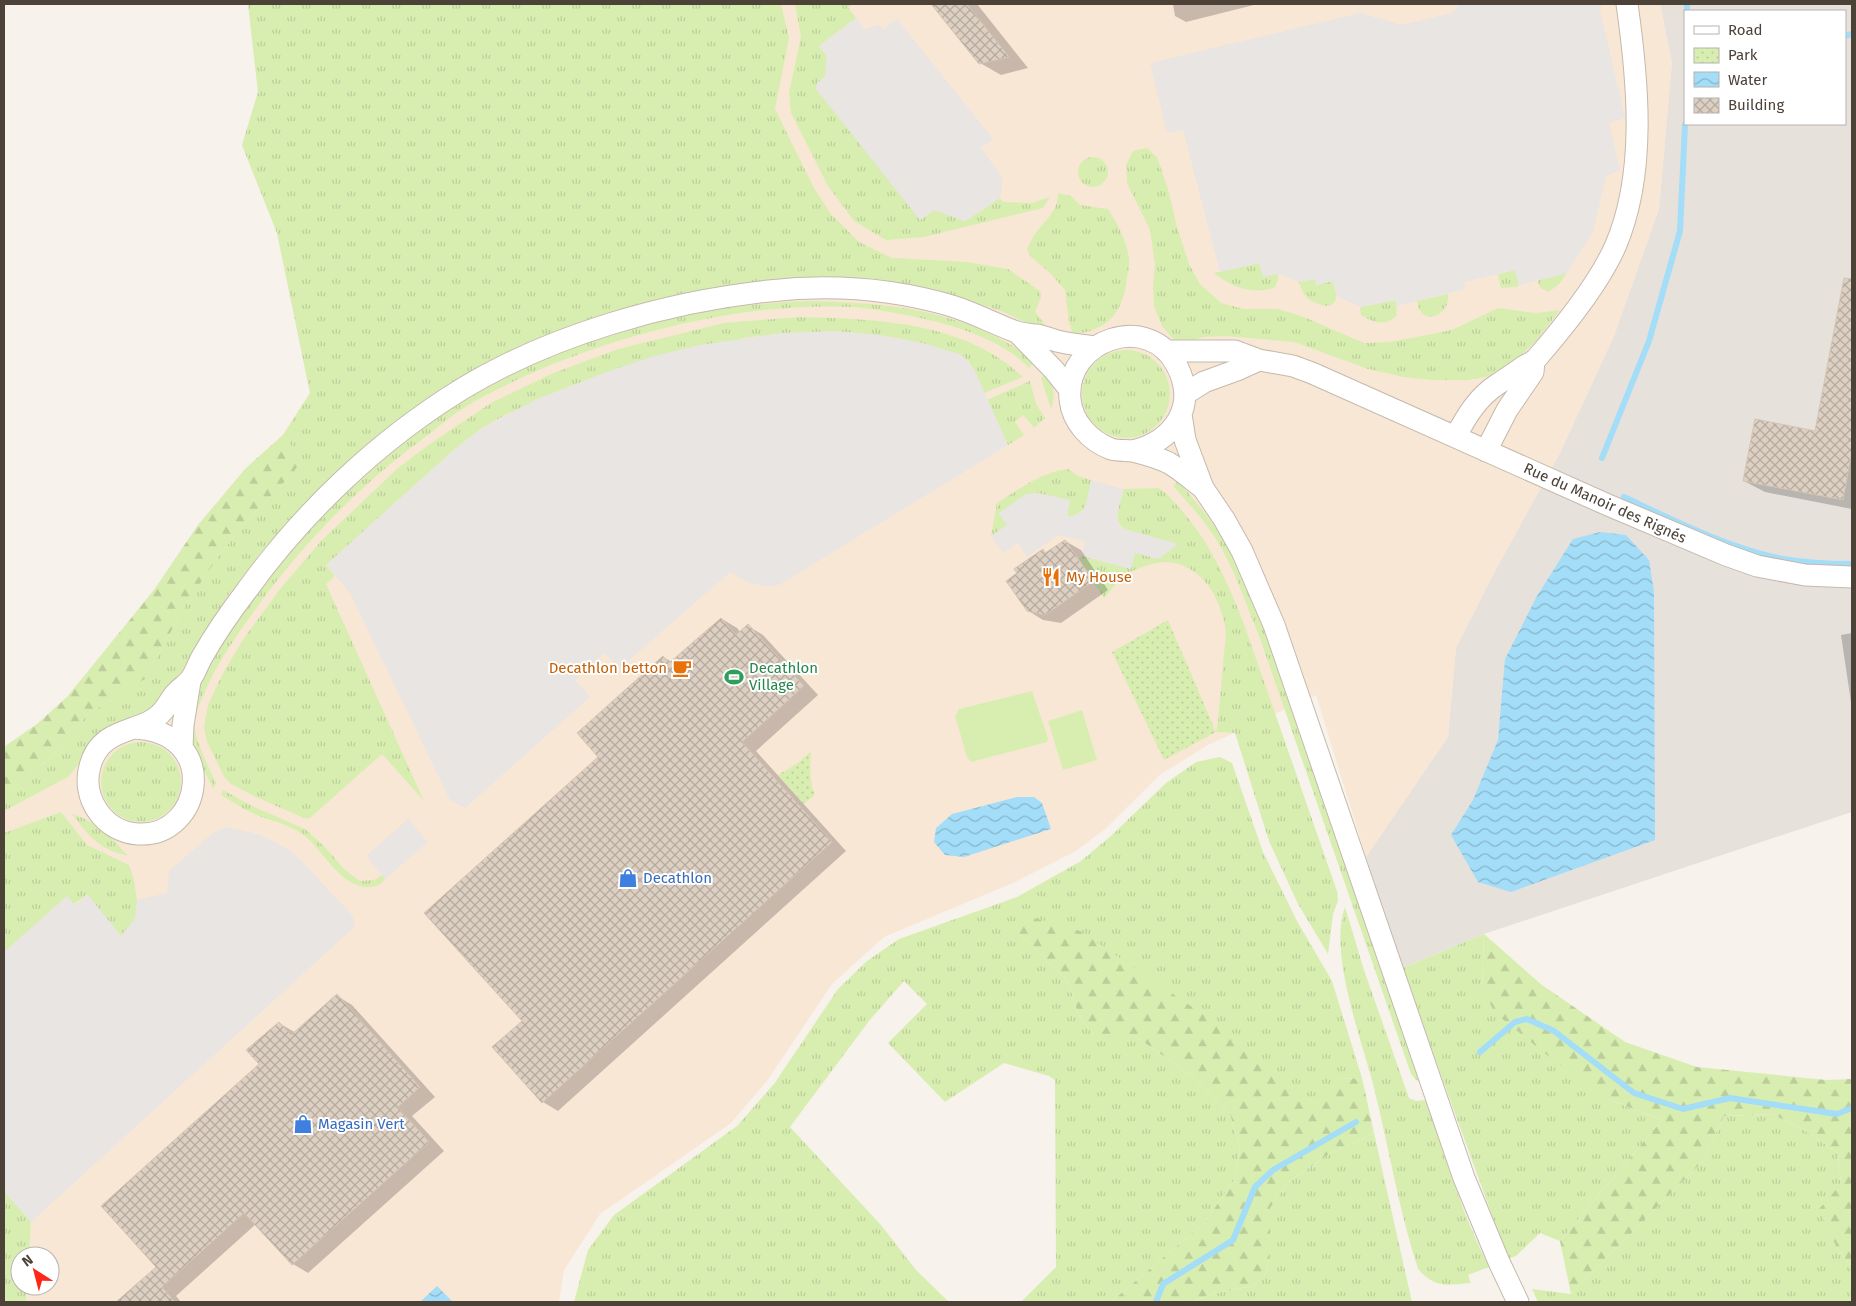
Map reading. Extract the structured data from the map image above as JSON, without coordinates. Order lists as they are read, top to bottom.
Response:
{
  "streets": {
    "street": ["Rue du Manoir des Rignés"]
  },
  "places": {
    "restaurant": ["My House"],
    "cafe": ["Decathlon betton"],
    "sports": ["Decathlon Village"],
    "shop": ["Decathlon", "Magasin Vert"]
  },
  "legend": [
    "Road",
    "Park",
    "Water",
    "Building"
  ],
  "north": "top left"
}
